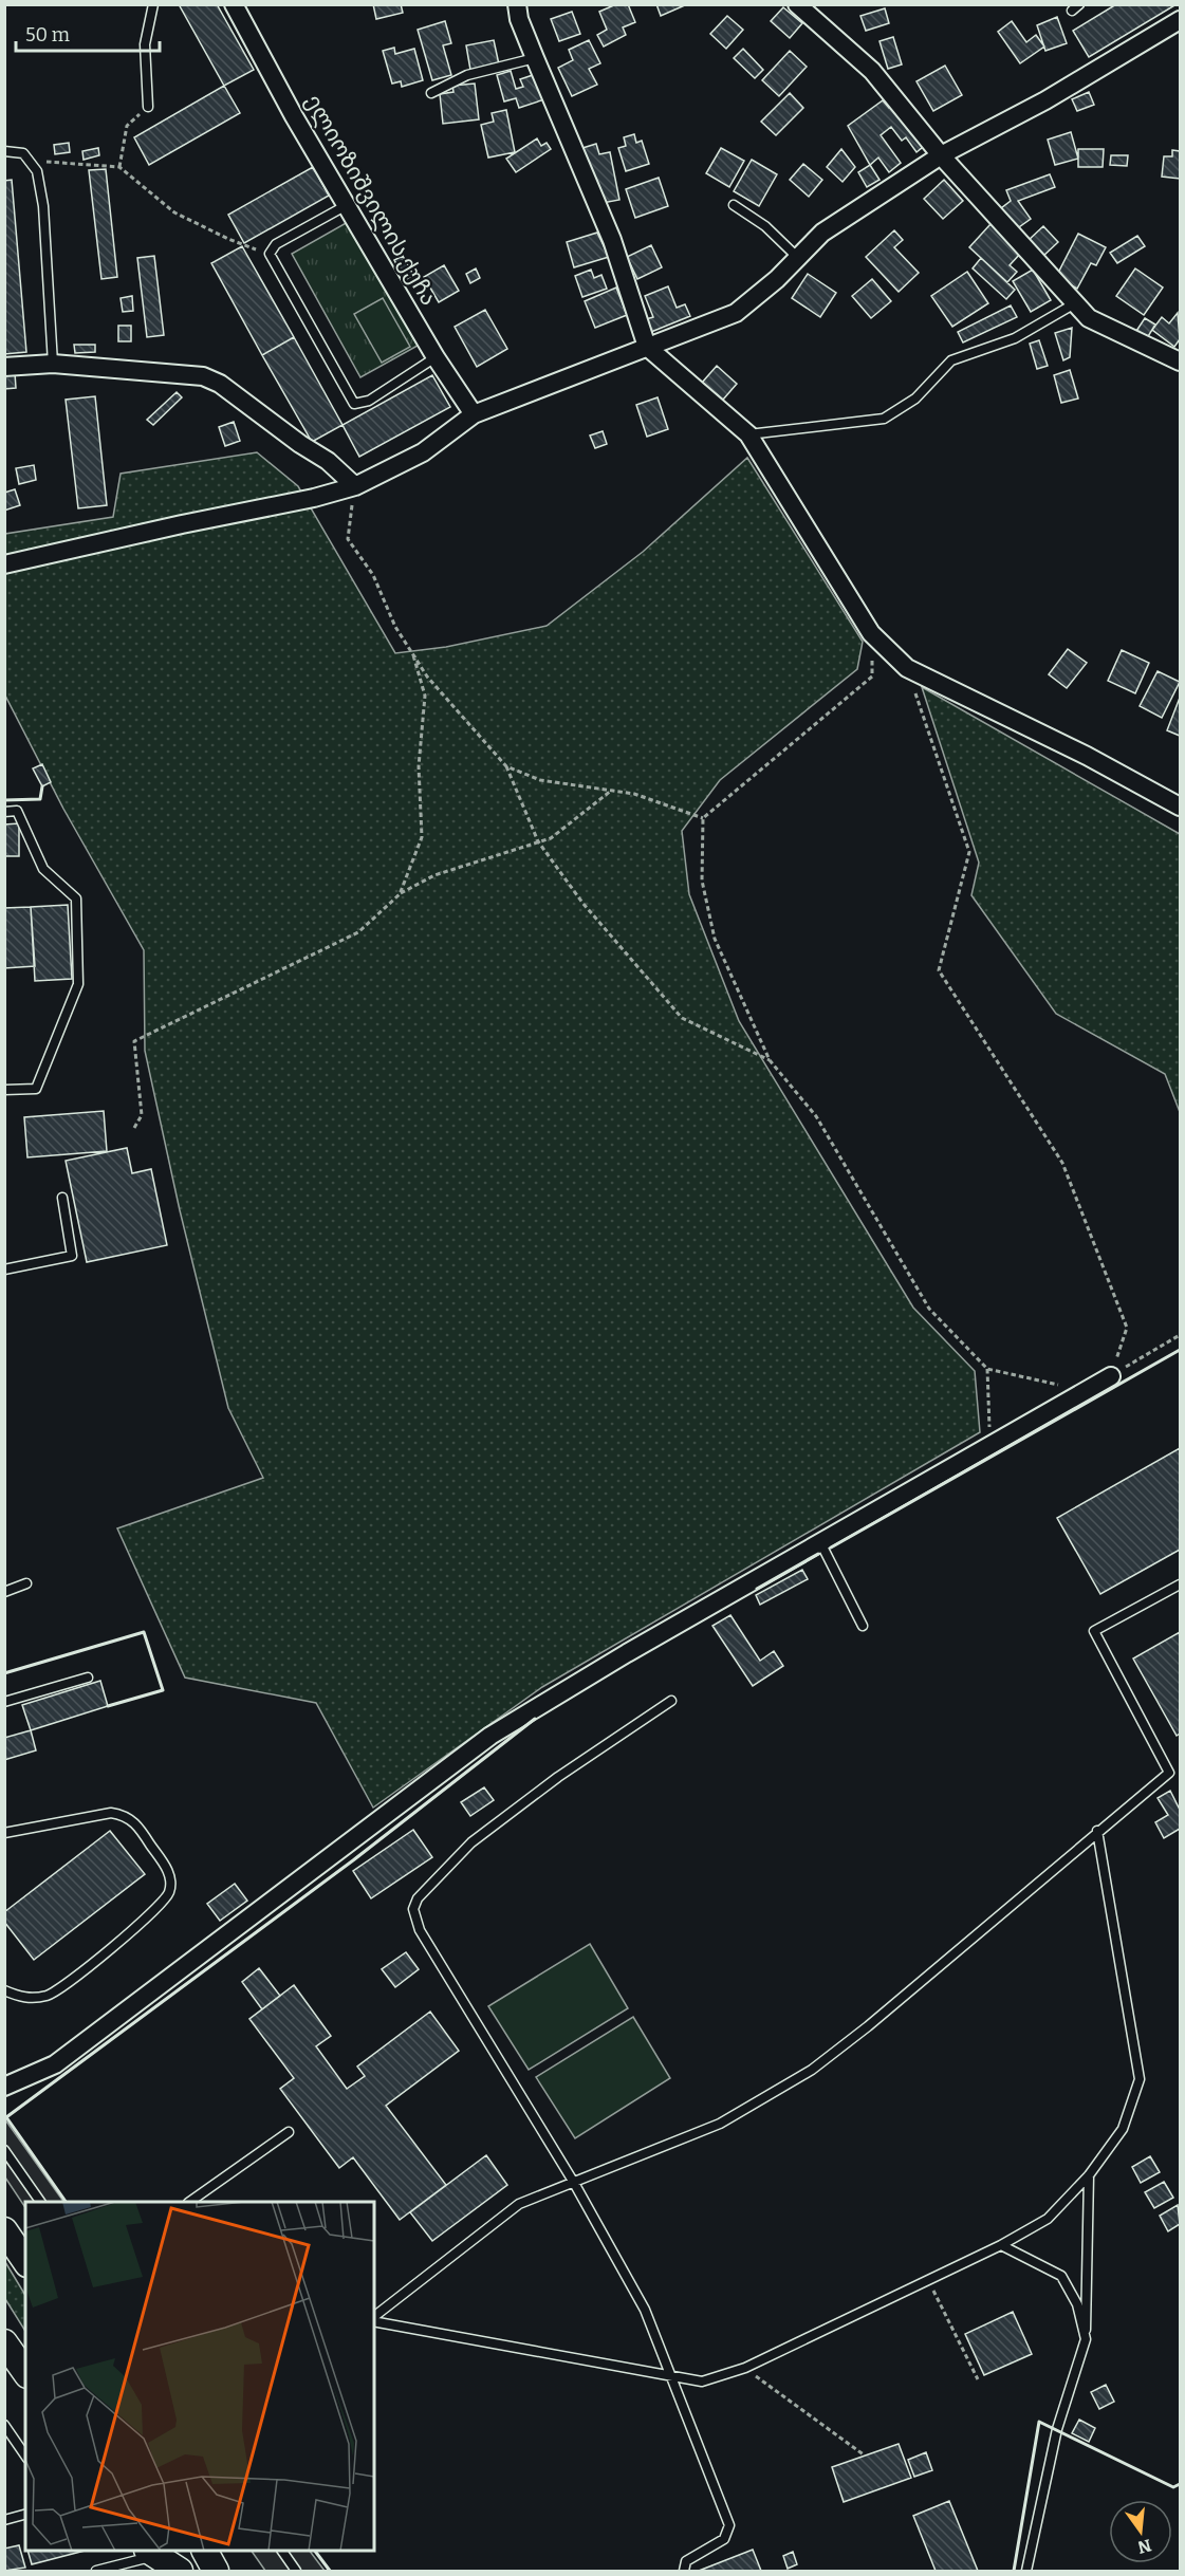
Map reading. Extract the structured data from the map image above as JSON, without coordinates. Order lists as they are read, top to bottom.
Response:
{
  "streets": {
    "street": ["ელიოზიშვილის ქუჩა"]
  },
  "scale_bar": "50 m",
  "north": "bottom"
}
